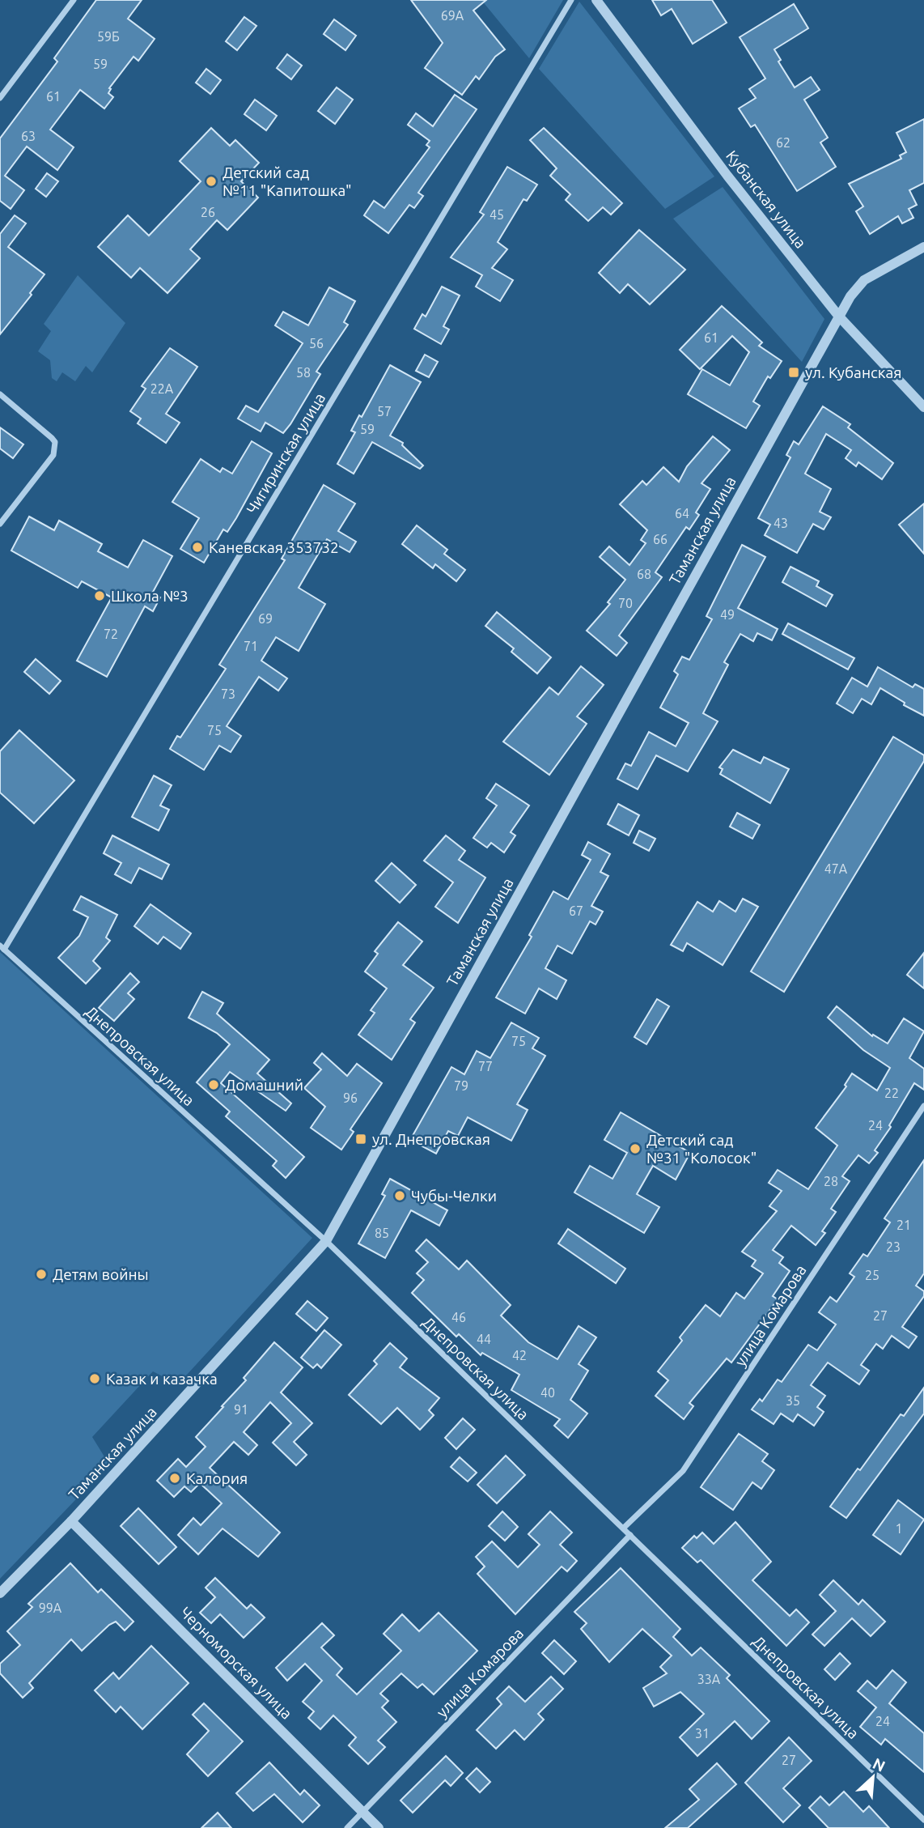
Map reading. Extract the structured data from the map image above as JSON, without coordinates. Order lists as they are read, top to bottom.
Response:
{
  "streets": {
    "street": [
      "Кубанская улица",
      "Чигиринская улица",
      "Таманская улица",
      "Днепровская улица",
      "улица Комарова",
      "Черноморская улица"
    ]
  },
  "crossings": [
    ["Кубанская улица", "Таманская улица"],
    ["Чигиринская улица", "Днепровская улица"],
    ["Таманская улица", "Днепровская улица"],
    ["Таманская улица", "Черноморская улица"],
    ["Днепровская улица", "улица Комарова"],
    ["улица Комарова", "Черноморская улица"]
  ],
  "places": {
    "other": [
      "Детский сад №11 \"Капитошка\"",
      "Каневская 353732",
      "Школа №3",
      "Домашний",
      "Детский сад №31 \"Колосок\"",
      "Чубы-Челки",
      "Детям войны",
      "Казак и казачка",
      "Калория"
    ],
    "transit": ["ул. Кубанская", "ул. Днепровская"]
  },
  "house_numbers": [
    "69А",
    "59Б",
    "59",
    "61",
    "63",
    "62",
    "26",
    "45",
    "61",
    "56",
    "58",
    "22А",
    "57",
    "59",
    "64",
    "43",
    "66",
    "68",
    "70",
    "49",
    "69",
    "72",
    "71",
    "73",
    "75",
    "47А",
    "67",
    "75",
    "77",
    "79",
    "22",
    "96",
    "24",
    "28",
    "21",
    "85",
    "23",
    "25",
    "27",
    "46",
    "44",
    "42",
    "40",
    "35",
    "91",
    "1",
    "99А",
    "33А",
    "24",
    "31",
    "27"
  ],
  "north": "top right"
}
